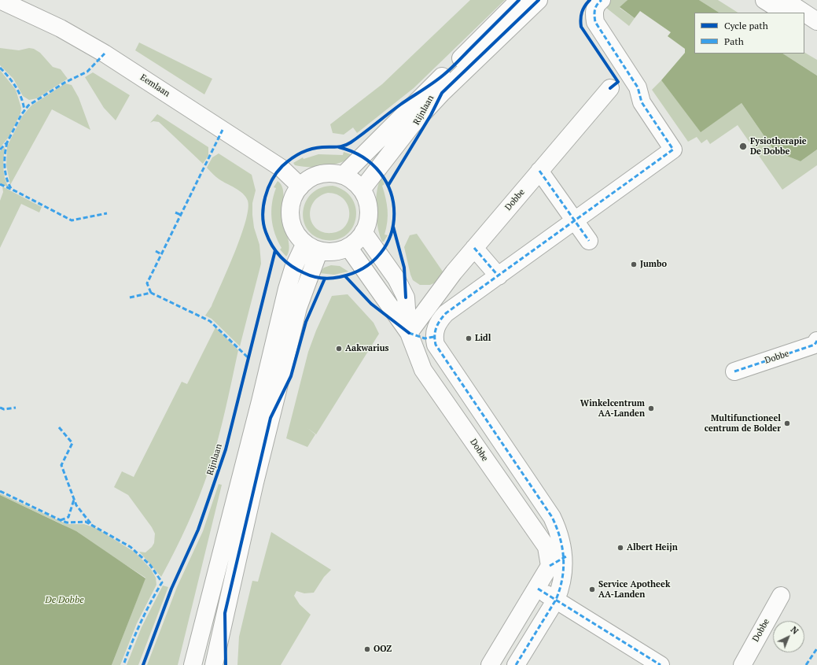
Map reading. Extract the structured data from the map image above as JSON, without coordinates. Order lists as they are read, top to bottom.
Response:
{
  "streets": {
    "street": ["Eemlaan", "Rijnlaan", "Dobbe"]
  },
  "crossings": [
    ["Eemlaan", "Rijnlaan"],
    ["Eemlaan", "Dobbe"],
    ["Rijnlaan", "Dobbe"]
  ],
  "water": ["De Dobbe"],
  "places": [
    "Fysiotherapie De Dobbe",
    "Jumbo",
    "Lidl",
    "Aakwarius",
    "Winkelcentrum AA-Landen",
    "Multifunctioneel centrum de Bolder",
    "Albert Heijn",
    "Service Apotheek AA-Landen",
    "OOZ"
  ],
  "legend": ["Cycle path", "Path"],
  "north": "top right"
}
